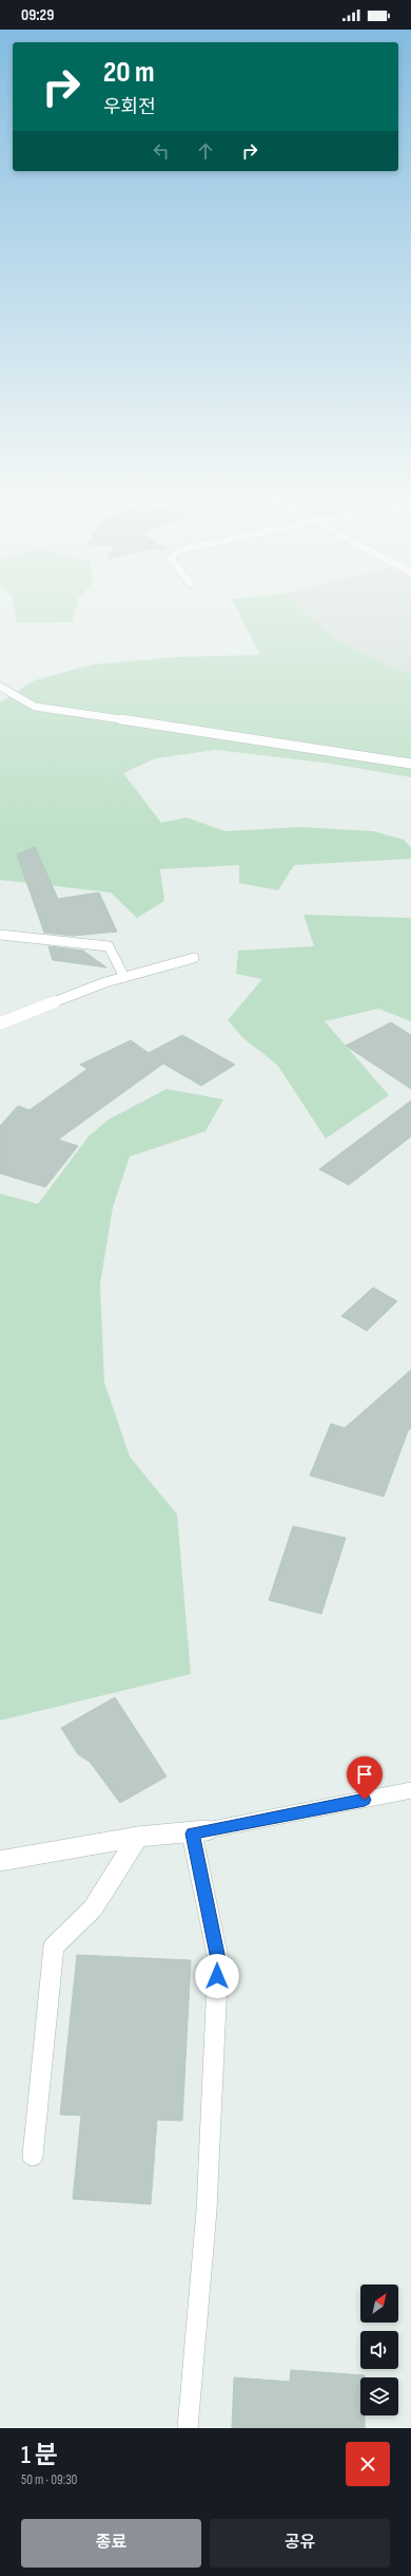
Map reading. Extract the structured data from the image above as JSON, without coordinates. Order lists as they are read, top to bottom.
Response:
{
  "north": "top right",
  "page": {
    "status": "09:29",
    "turn": ["20 m", "우회전"],
    "heading": ["1 분", "50 m · 09:30"],
    "buttons": ["종료", "공유"]
  }
}
